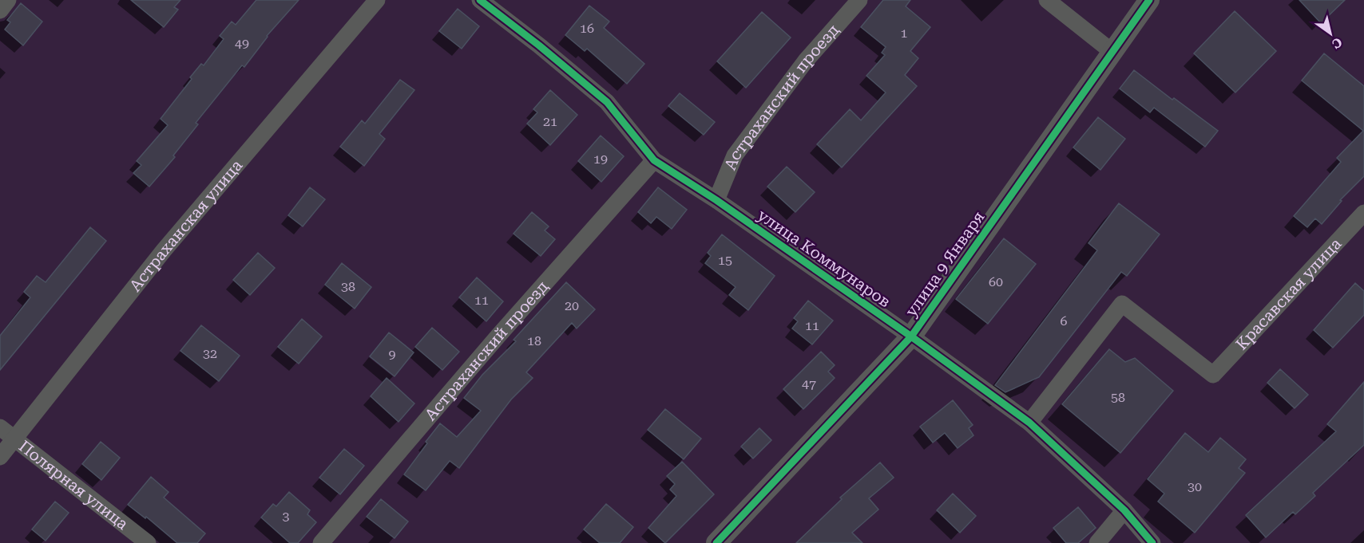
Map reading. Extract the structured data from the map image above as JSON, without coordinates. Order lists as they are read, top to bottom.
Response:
{
  "streets": {
    "street": [
      "Астраханский проезд",
      "Астраханская улица",
      "улица Коммунаров",
      "улица 9 Января",
      "Красавская улица",
      "Полярная улица"
    ]
  },
  "crossings": [
    ["Астраханский проезд", "улица Коммунаров"],
    ["Астраханская улица", "Полярная улица"],
    ["улица Коммунаров", "улица 9 Января"],
    ["улица Коммунаров", "Красавская улица"]
  ],
  "house_numbers": [
    "16",
    "1",
    "49",
    "21",
    "19",
    "15",
    "60",
    "38",
    "11",
    "20",
    "6",
    "11",
    "18",
    "32",
    "9",
    "47",
    "58",
    "30",
    "3"
  ],
  "north": "bottom right"
}
